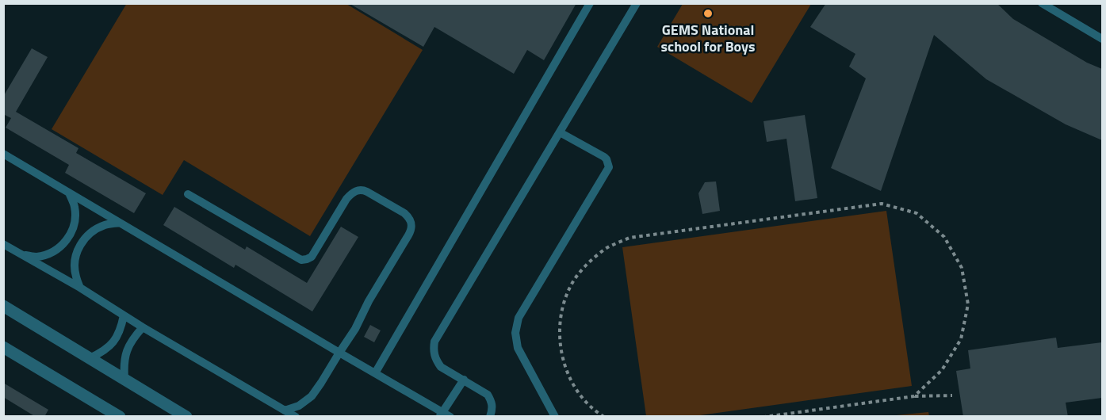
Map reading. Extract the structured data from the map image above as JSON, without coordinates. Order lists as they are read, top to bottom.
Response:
{
  "places": ["GEMS National school for Boys"]
}
